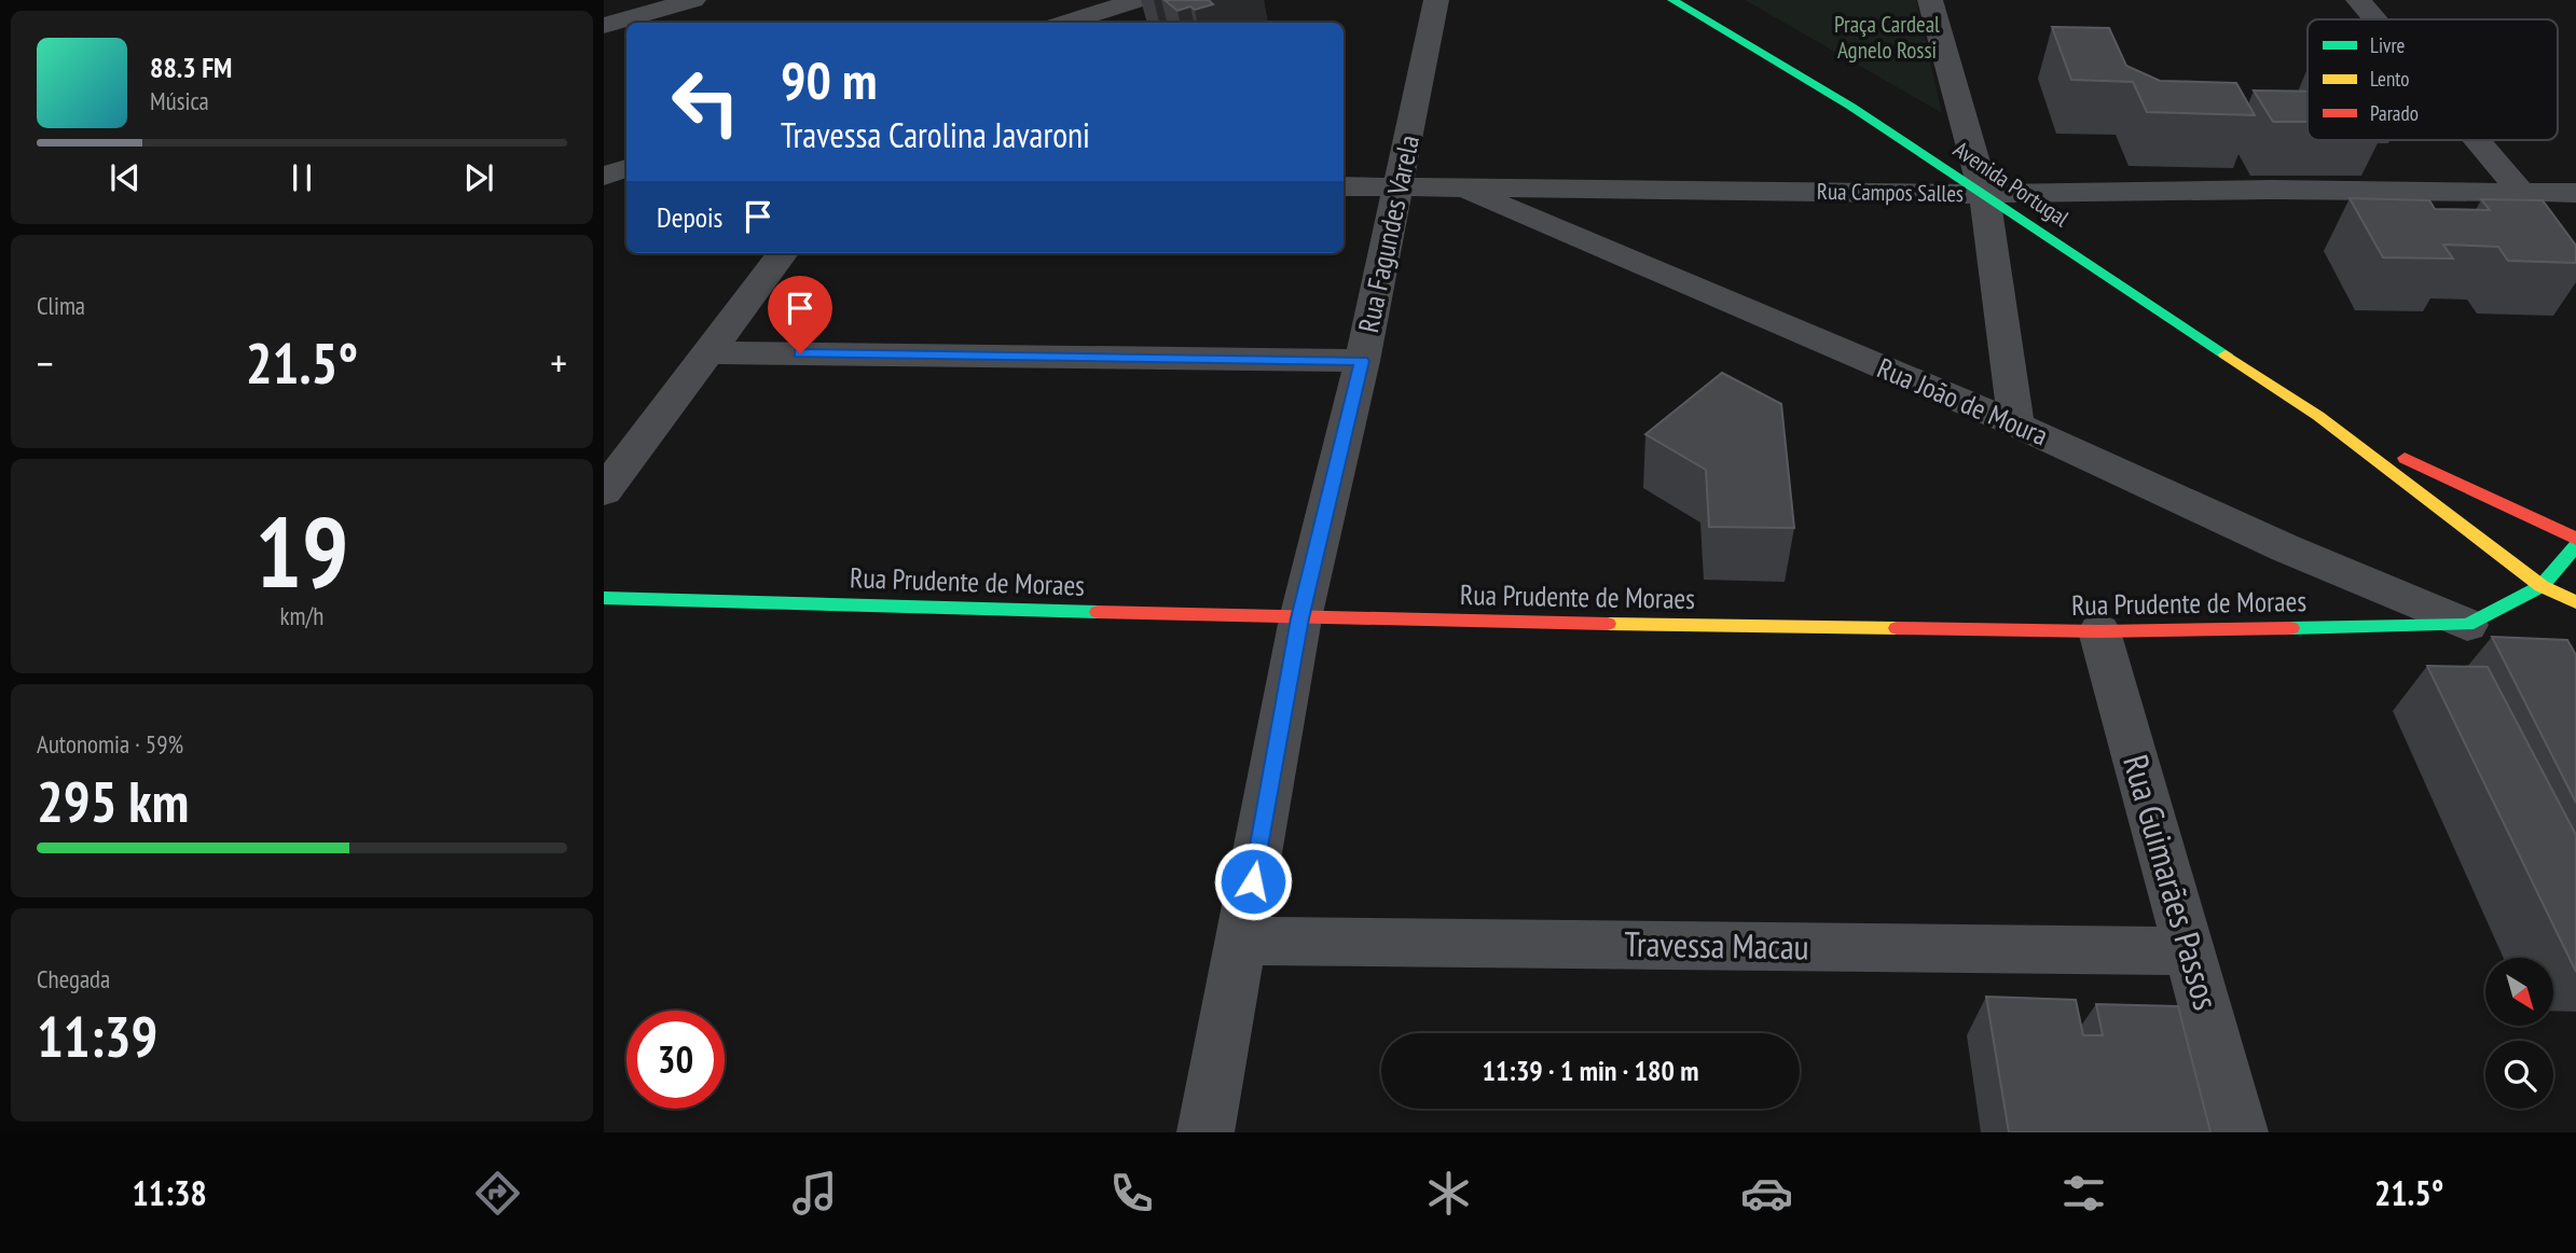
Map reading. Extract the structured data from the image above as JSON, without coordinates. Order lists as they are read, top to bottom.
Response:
{
  "streets": {
    "street": [
      "Avenida Portugal",
      "Rua Campos Salles",
      "Rua Fagundes Varela",
      "Rua João de Moura",
      "Rua Prudente de Moraes",
      "Rua Guimarães Passos",
      "Travessa Macau"
    ]
  },
  "crossings": [
    ["Avenida Portugal", "Rua Campos Salles"],
    ["Avenida Portugal", "Rua Prudente de Moraes"],
    ["Rua Campos Salles", "Rua Fagundes Varela"],
    ["Rua Campos Salles", "Rua João de Moura"],
    ["Rua Fagundes Varela", "Rua Prudente de Moraes"],
    ["Rua Fagundes Varela", "Travessa Macau"],
    ["Rua João de Moura", "Rua Prudente de Moraes"],
    ["Rua Prudente de Moraes", "Rua Guimarães Passos"],
    ["Rua Guimarães Passos", "Travessa Macau"]
  ],
  "parks": ["Praça Cardeal Agnelo Rossi"],
  "legend": ["Livre", "Lento", "Parado"],
  "north": "bottom right",
  "page": {
    "turn": ["90 m", "Travessa Carolina Javaroni"],
    "song": ["88.3 FM", "Música"],
    "then": "Depois",
    "tile": [
      "Clima",
      ["19", "km/h"],
      ["Autonomia · 59%", "295 km"],
      ["Chegada", "11:39"]
    ],
    "heat": ["−", "21.5°", "+"],
    "limit": "30",
    "trip": "11:39 · 1 min · 180 m",
    "tabs": ["11:38", "21.5°"]
  }
}
